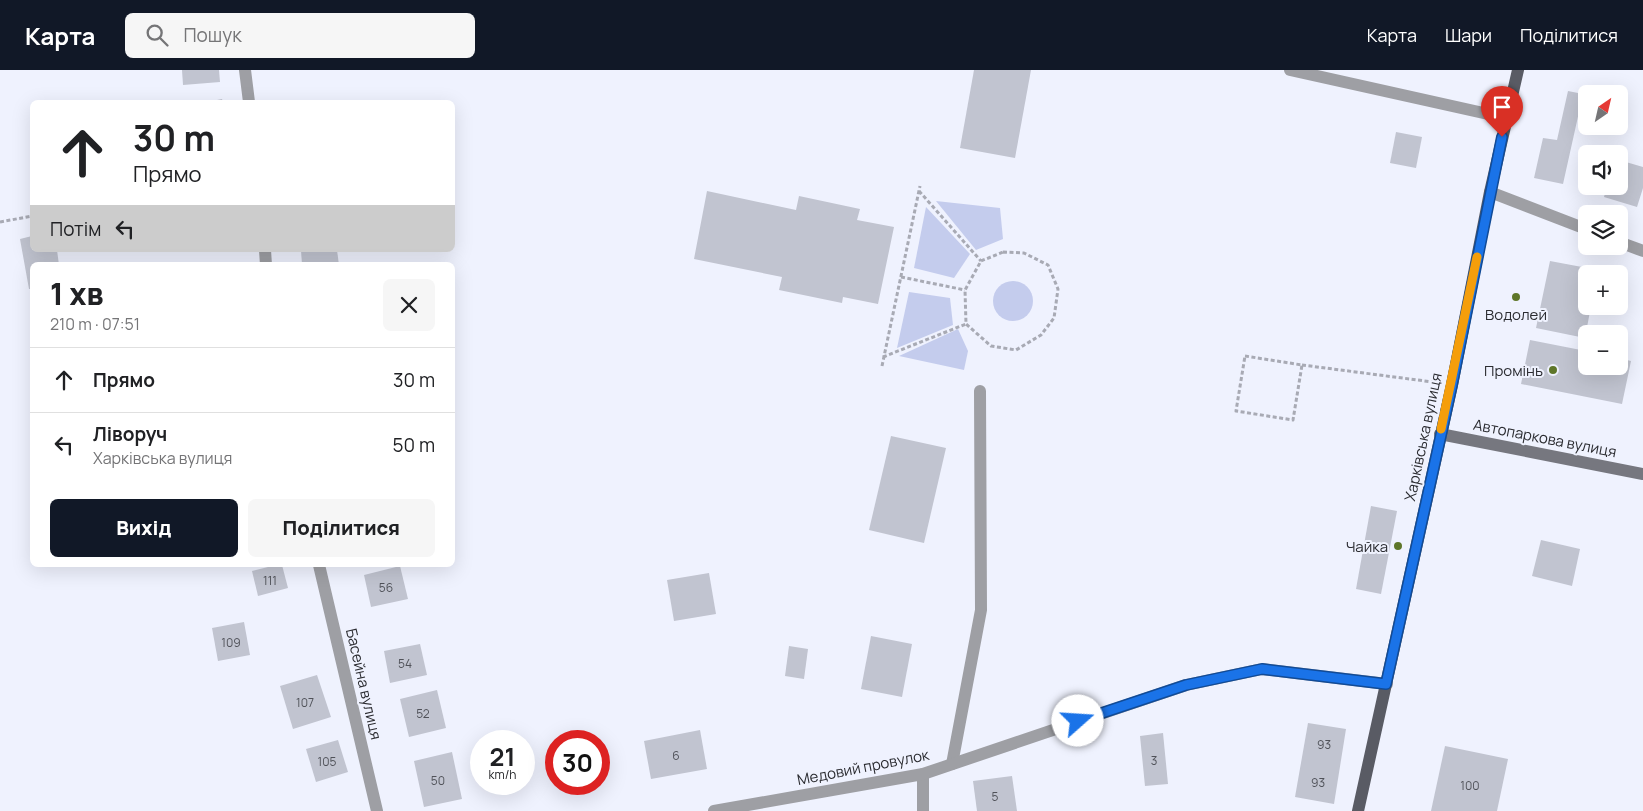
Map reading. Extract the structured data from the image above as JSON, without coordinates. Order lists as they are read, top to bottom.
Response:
{
  "streets": {
    "main road": ["Харківська вулиця"],
    "street": ["Автопаркова вулиця", "Басейна вулиця", "Медовий провулок"]
  },
  "crossings": [
    ["Харківська вулиця", "Автопаркова вулиця"],
    ["Харківська вулиця", "Медовий провулок"]
  ],
  "places": ["Водолей", "Промінь", "Чайка"],
  "house_numbers": [
    "111",
    "56",
    "109",
    "54",
    "107",
    "52",
    "93",
    "6",
    "3",
    "105",
    "50",
    "93",
    "100",
    "5"
  ],
  "north": "top right",
  "page": {
    "header": "Карта",
    "search": "Пошук",
    "nav": ["Карта", "Шари", "Поділитися"],
    "map_buttons": ["+", "−"],
    "turn": ["30 m", "Прямо"],
    "then": "Потім",
    "heading": ["1 хв", "210 m · 07:51"],
    "list": [
      {
        "name": "Прямо",
        "value": "30 m"
      },
      {
        "name": "Ліворуч",
        "note": "Харківська вулиця",
        "value": "50 m"
      }
    ],
    "buttons": ["Вихід", "Поділитися"],
    "speed": "21 km/h",
    "limit": "30"
  }
}
